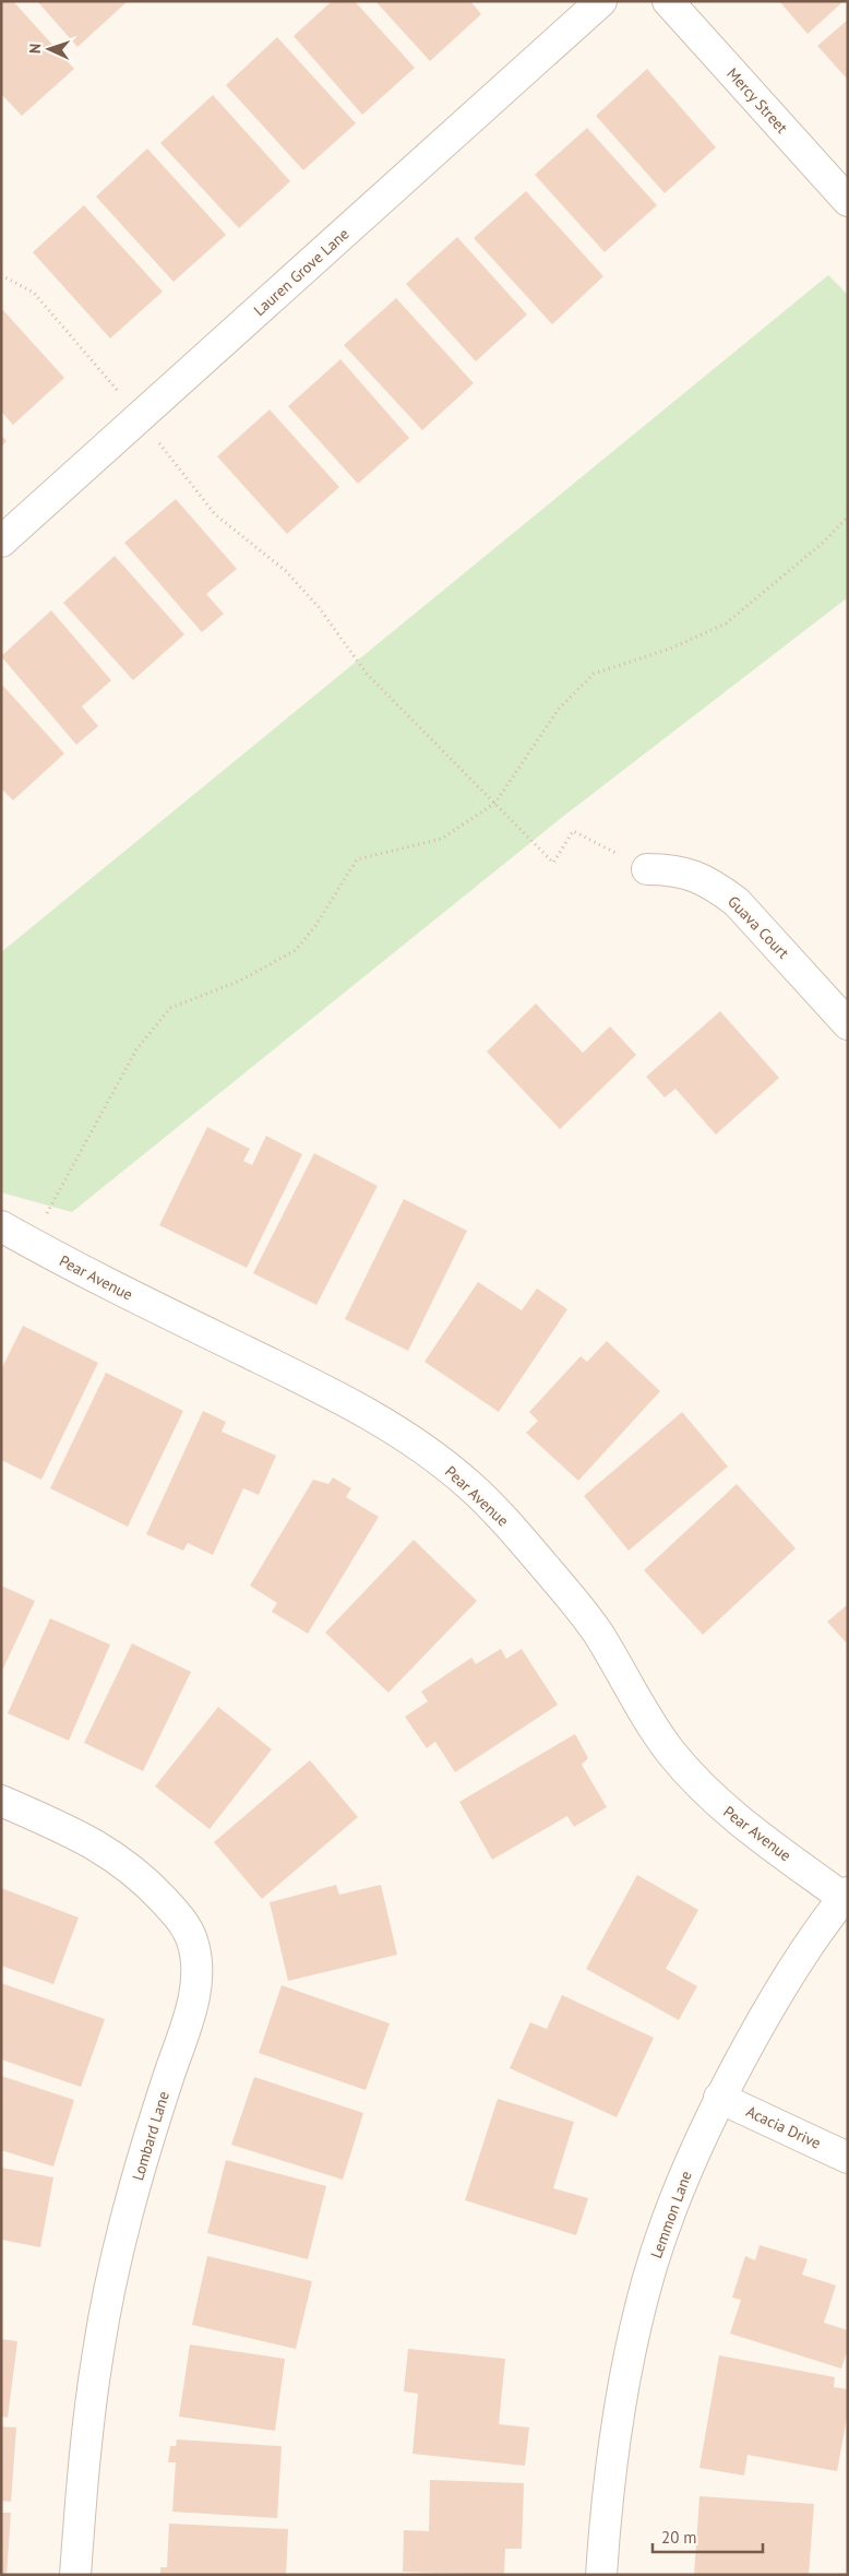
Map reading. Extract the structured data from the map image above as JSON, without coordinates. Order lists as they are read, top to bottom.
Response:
{
  "streets": {
    "street": [
      "Mercy Street",
      "Lauren Grove Lane",
      "Guava Court",
      "Pear Avenue",
      "Acacia Drive",
      "Lombard Lane",
      "Lemmon Lane"
    ]
  },
  "crossings": [
    ["Pear Avenue", "Lemmon Lane"],
    ["Acacia Drive", "Lemmon Lane"]
  ],
  "scale_bar": "20 m",
  "north": "left"
}
